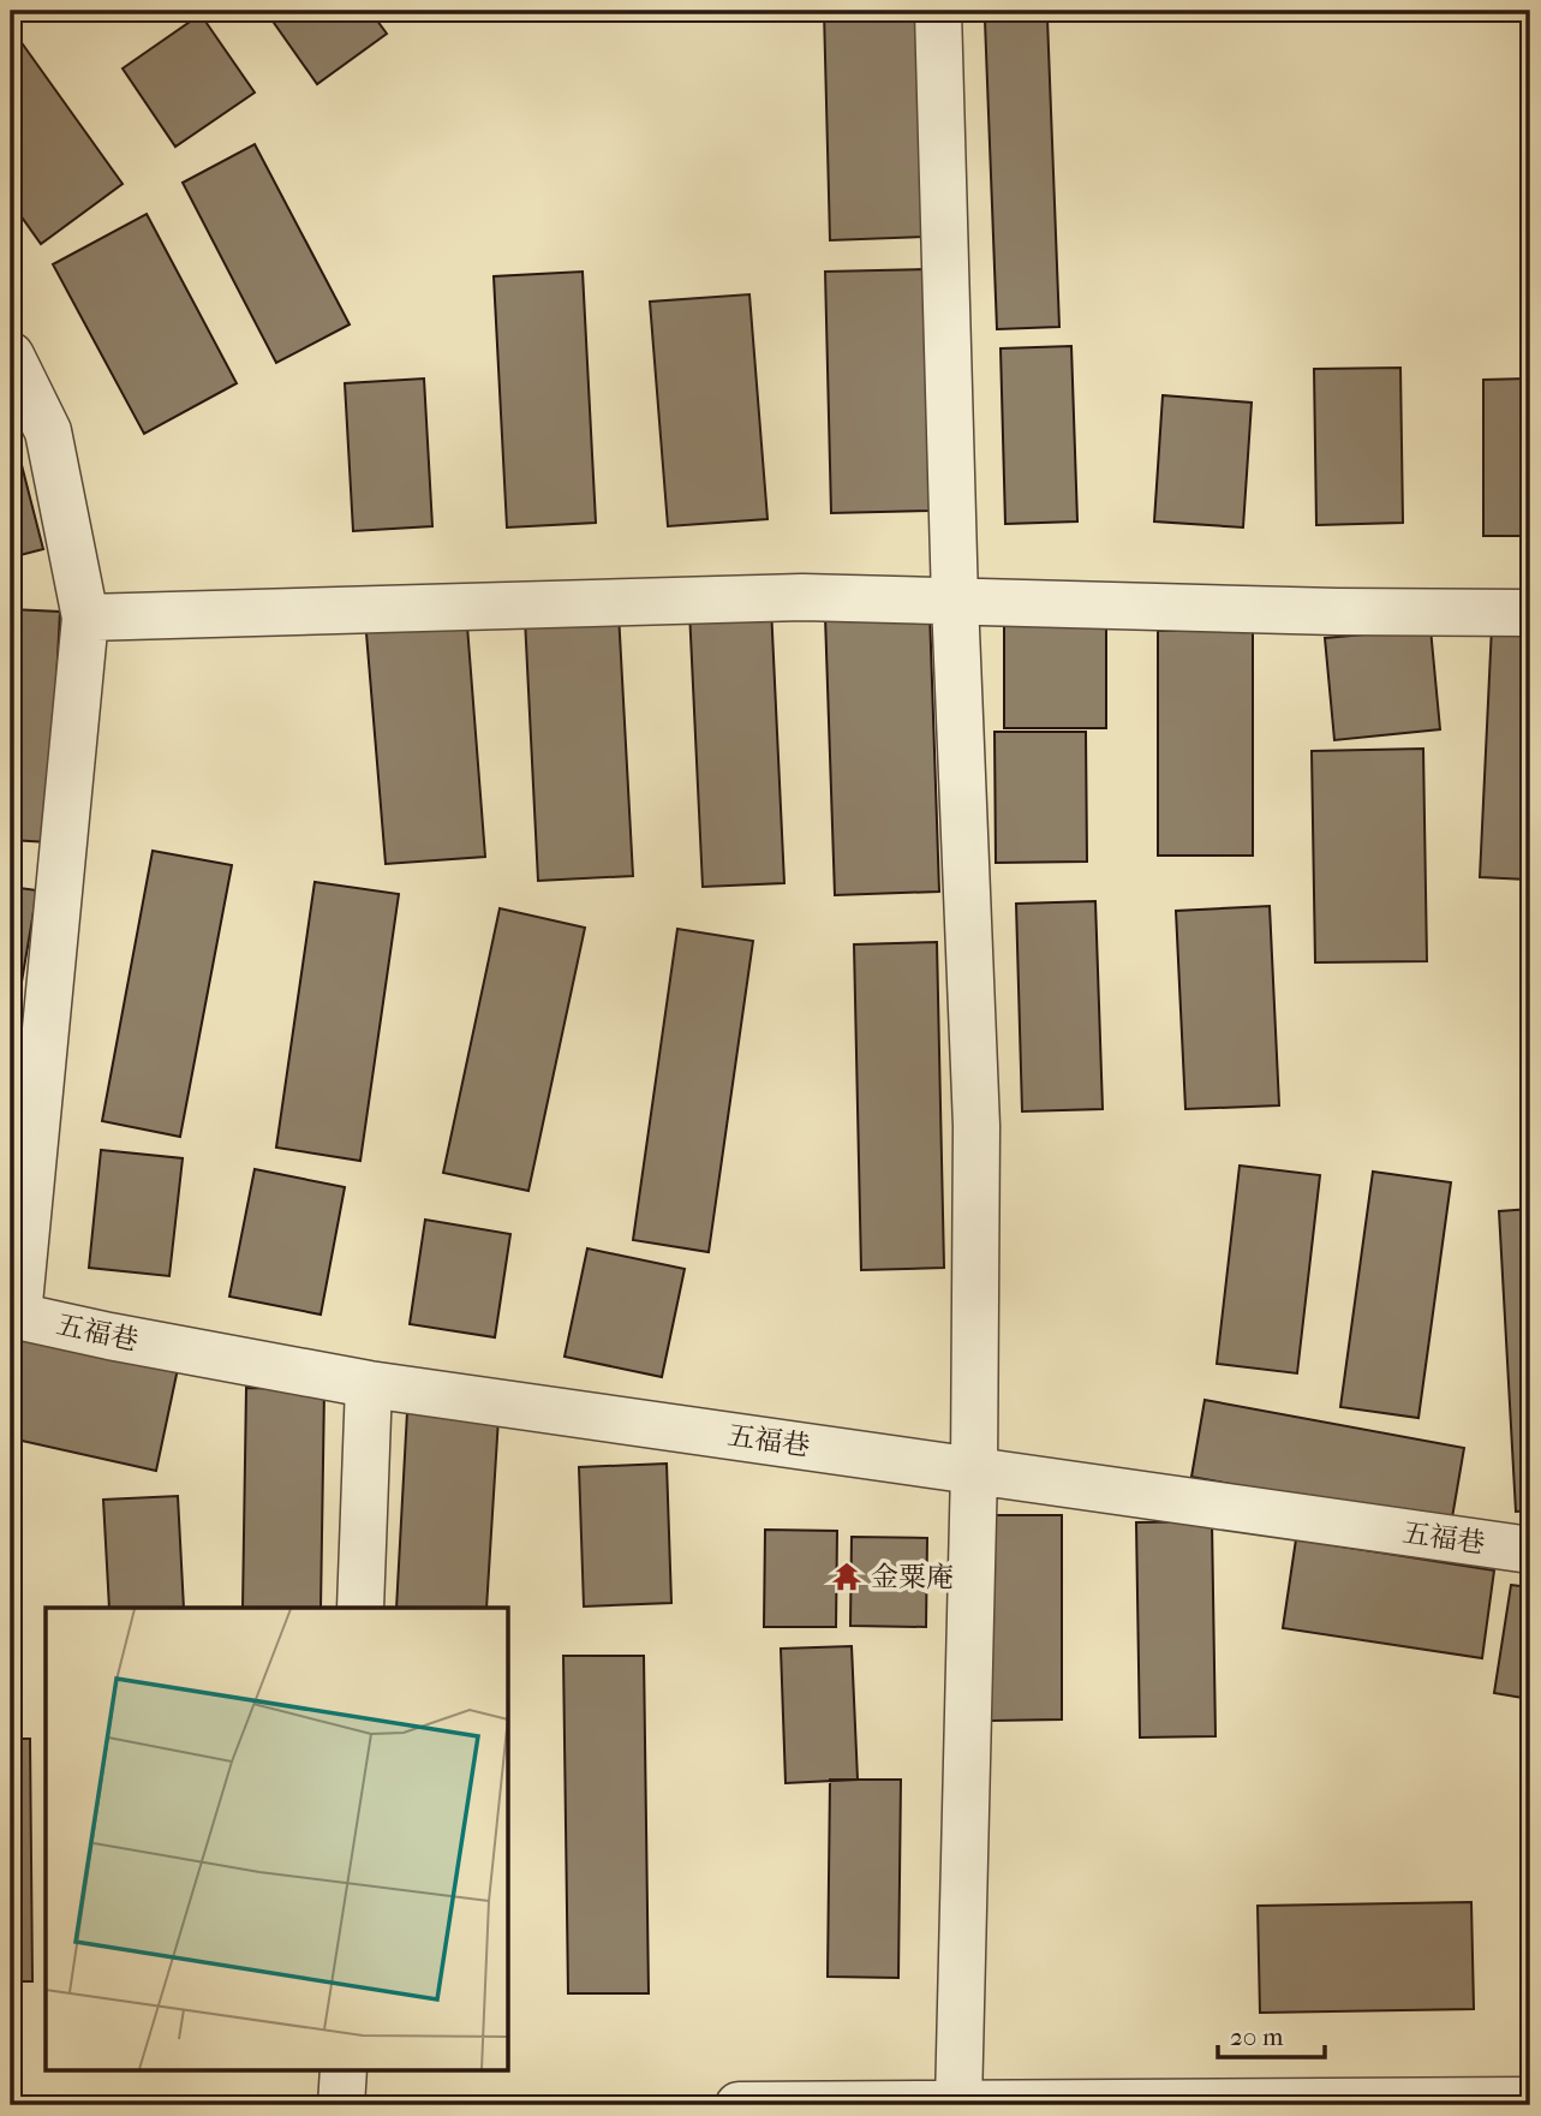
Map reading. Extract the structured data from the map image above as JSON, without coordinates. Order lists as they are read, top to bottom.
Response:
{
  "streets": {
    "street": ["五福巷"]
  },
  "places": {
    "temple": ["金粟庵"]
  },
  "scale_bar": "20 m"
}
